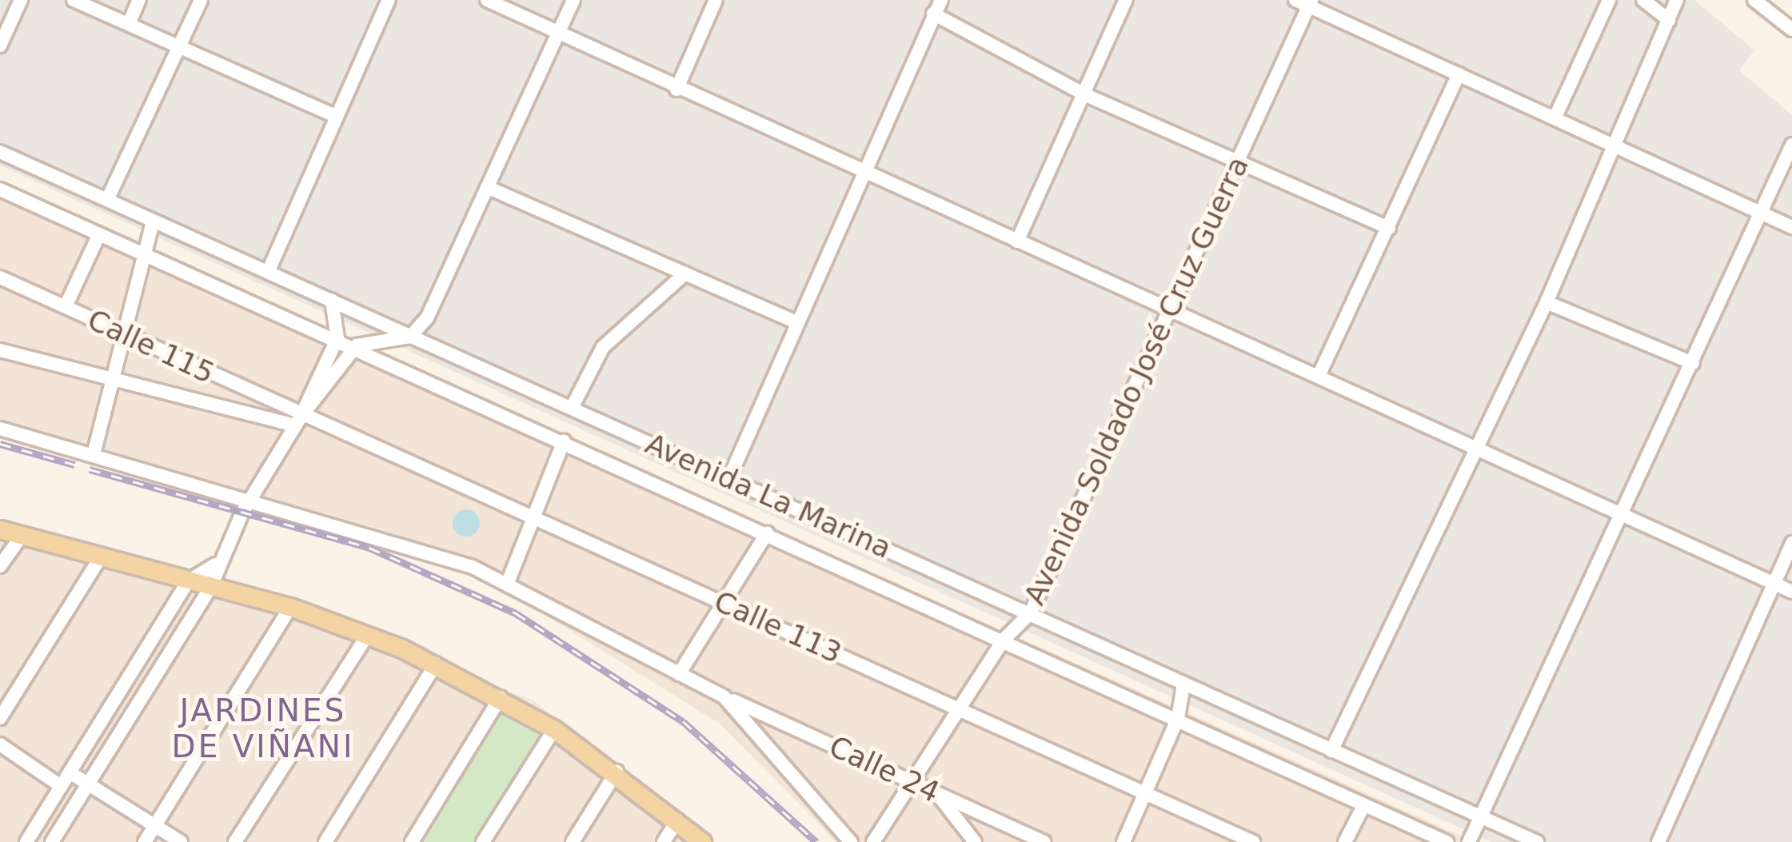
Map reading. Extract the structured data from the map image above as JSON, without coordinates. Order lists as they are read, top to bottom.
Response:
{
  "streets": {
    "street": [
      "Calle 115",
      "Avenida Soldado José Cruz Guerra",
      "Avenida La Marina",
      "Calle 113",
      "Calle 24"
    ]
  },
  "crossings": [
    ["Calle 115", "Calle 113"],
    ["Avenida Soldado José Cruz Guerra", "Avenida La Marina"],
    ["Avenida Soldado José Cruz Guerra", "Calle 113"],
    ["Avenida Soldado José Cruz Guerra", "Calle 24"]
  ],
  "districts": ["JARDINES DE VIÑANI"]
}
